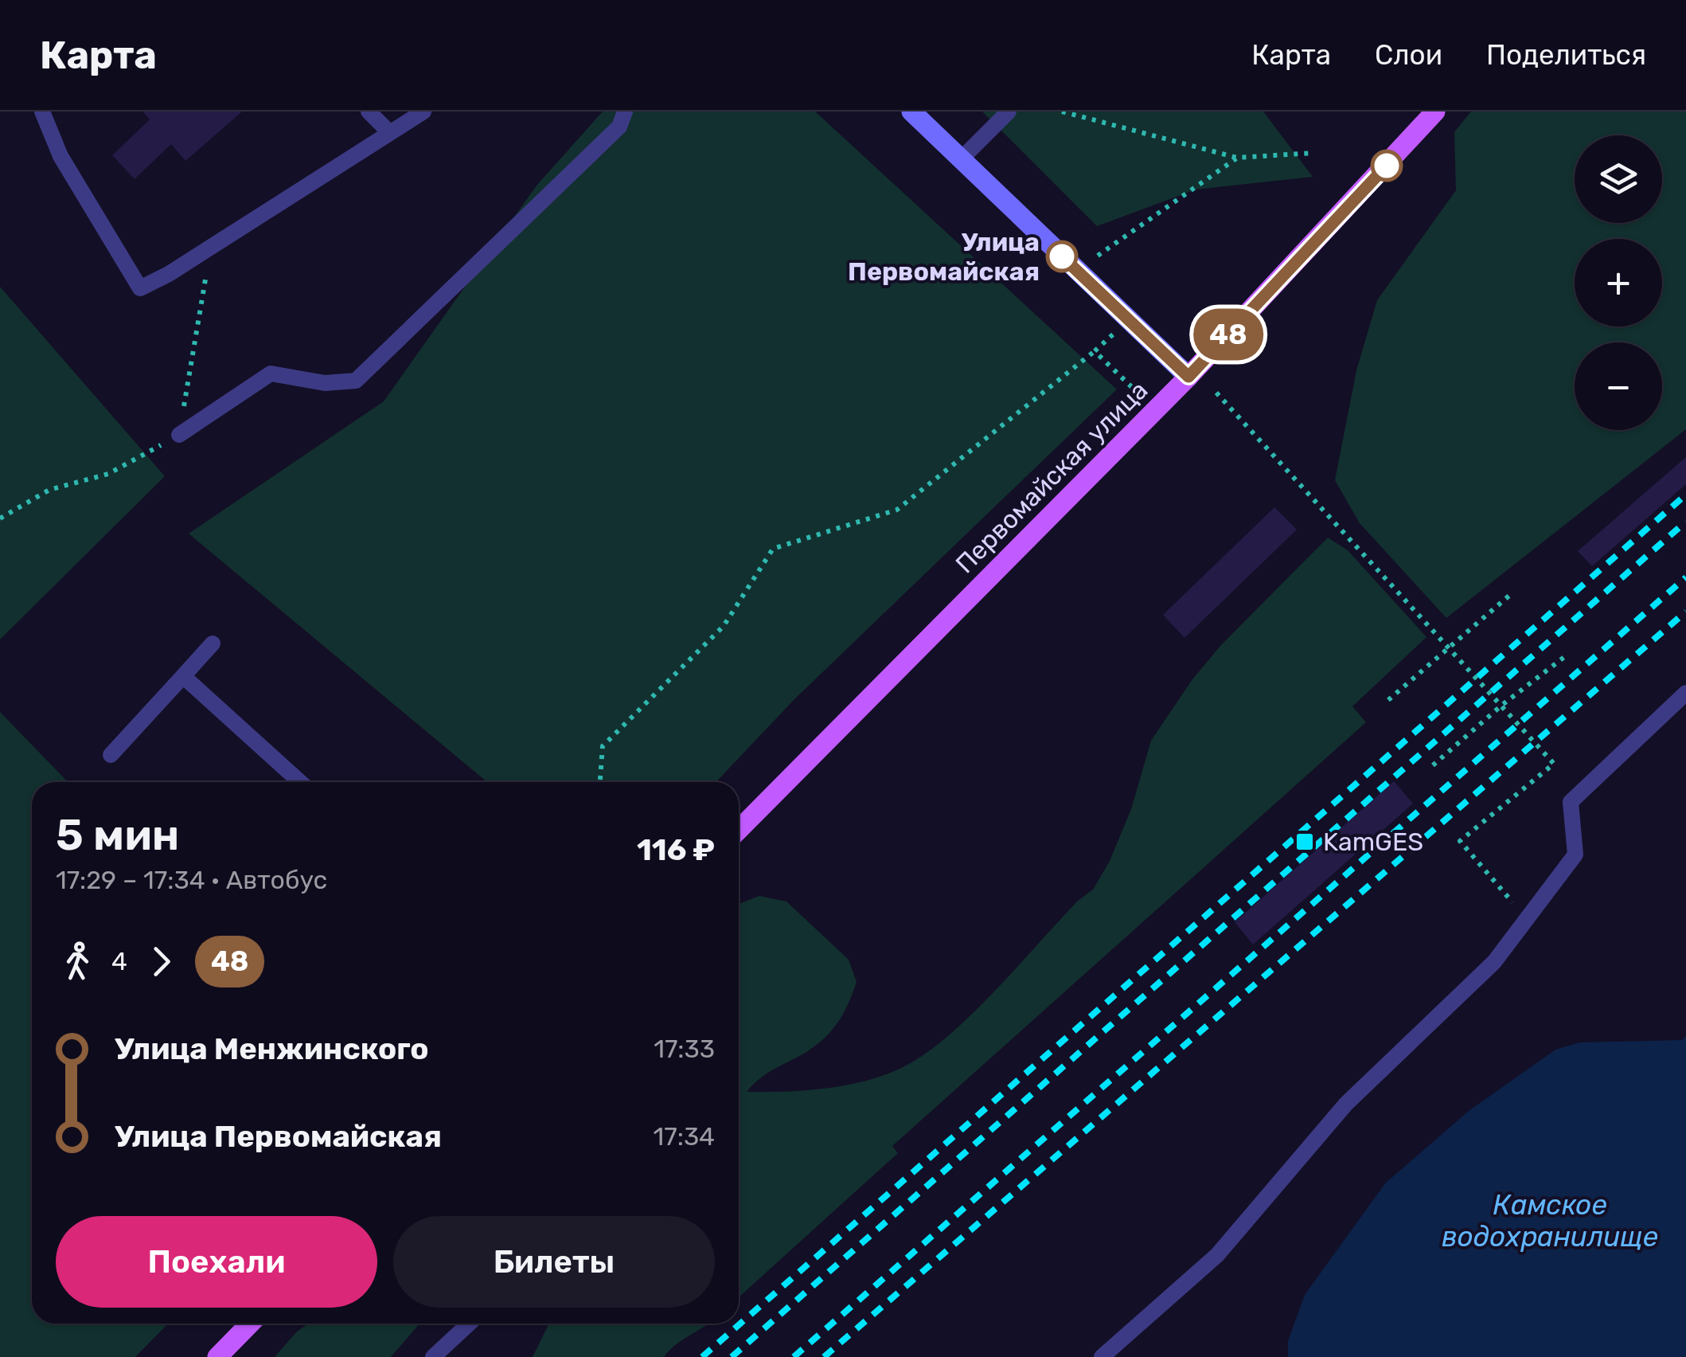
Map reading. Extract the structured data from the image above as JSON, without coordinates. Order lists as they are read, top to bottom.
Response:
{
  "streets": {
    "main road": ["Первомайская улица"]
  },
  "water": ["Камское водохранилище"],
  "places": {
    "other": ["Улица Первомайская"],
    "transit": ["KamGES"]
  },
  "lines": ["bus line 48"],
  "page": {
    "header": "Карта",
    "nav": ["Карта", "Слои", "Поделиться"],
    "on_map": "48",
    "map_buttons": ["+", "−"],
    "heading": ["5 мин", "17:29 – 17:34 · Автобус", "116 ₽"],
    "legs": ["4", "48"],
    "list": [
      {
        "name": "Улица Менжинского",
        "value": "17:33"
      },
      {
        "name": "Улица Первомайская",
        "value": "17:34"
      }
    ],
    "buttons": ["Поехали", "Билеты"]
  }
}
